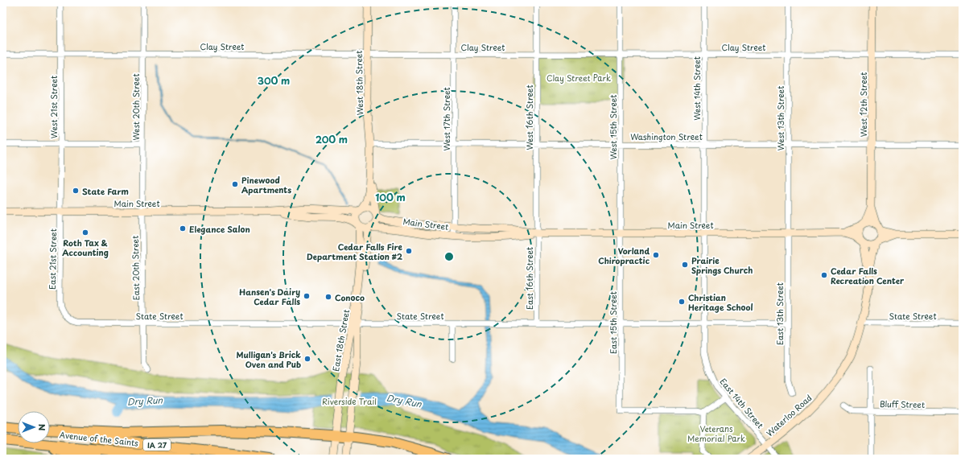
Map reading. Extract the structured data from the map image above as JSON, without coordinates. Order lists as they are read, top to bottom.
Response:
{
  "streets": {
    "highway": ["Avenue of the Saints", "IA 27"],
    "main road": [
      "West 18th Street",
      "West 12th Street",
      "Main Street",
      "East 18th Street",
      "Waterloo Road"
    ],
    "street": [
      "Clay Street",
      "West 14th Street",
      "West 21st Street",
      "West 20th Street",
      "West 16th Street",
      "West 13th Street",
      "West 17th Street",
      "West 15th Street",
      "Washington Street",
      "East 21st Street",
      "East 20th Street",
      "East 16th Street",
      "East 13th Street",
      "State Street",
      "East 15th Street",
      "East 14th Street",
      "Bluff Street"
    ]
  },
  "crossings": [
    ["Clay Street", "West 18th Street"],
    ["Clay Street", "West 14th Street"],
    ["Clay Street", "West 12th Street"],
    ["Clay Street", "West 21st Street"],
    ["Clay Street", "West 20th Street"],
    ["Clay Street", "West 16th Street"],
    ["Clay Street", "West 13th Street"],
    ["Clay Street", "West 17th Street"],
    ["Clay Street", "West 15th Street"],
    ["West 18th Street", "Washington Street"],
    ["West 18th Street", "Main Street"],
    ["West 18th Street", "East 18th Street"],
    ["West 14th Street", "Washington Street"],
    ["West 14th Street", "Main Street"],
    ["West 14th Street", "East 14th Street"],
    ["West 12th Street", "Washington Street"],
    ["West 12th Street", "Main Street"],
    ["West 12th Street", "Waterloo Road"],
    ["West 21st Street", "Main Street"],
    ["West 21st Street", "East 21st Street"],
    ["West 20th Street", "Main Street"],
    ["West 20th Street", "East 20th Street"],
    ["West 16th Street", "Washington Street"],
    ["West 16th Street", "Main Street"],
    ["West 16th Street", "East 16th Street"],
    ["West 13th Street", "Washington Street"],
    ["West 13th Street", "Main Street"],
    ["West 13th Street", "East 13th Street"],
    ["West 17th Street", "Washington Street"],
    ["West 17th Street", "Main Street"],
    ["West 15th Street", "Washington Street"],
    ["West 15th Street", "Main Street"],
    ["West 15th Street", "East 15th Street"],
    ["Main Street", "East 21st Street"],
    ["Main Street", "East 20th Street"],
    ["Main Street", "East 16th Street"],
    ["Main Street", "East 13th Street"],
    ["Main Street", "East 15th Street"],
    ["Main Street", "East 18th Street"],
    ["Main Street", "East 14th Street"],
    ["Main Street", "Waterloo Road"],
    ["East 21st Street", "State Street"],
    ["East 20th Street", "State Street"],
    ["East 16th Street", "State Street"],
    ["East 13th Street", "State Street"],
    ["State Street", "East 15th Street"],
    ["State Street", "East 18th Street"],
    ["State Street", "East 14th Street"],
    ["State Street", "Waterloo Road"],
    ["East 14th Street", "Waterloo Road"]
  ],
  "water": ["Dry Run"],
  "parks": ["Clay Street Park", "Riverside Trail", "Veterans Memorial Park"],
  "places": [
    "Pinewood Apartments",
    "State Farm",
    "Elegance Salon",
    "Roth Tax & Accounting",
    "Cedar Falls Fire Department Station #2",
    "Vorland Chiropractic",
    "Prairie Springs Church",
    "Cedar Falls Recreation Center",
    "Hansen's Dairy Cedar Falls",
    "Conoco",
    "Christian Heritage School",
    "Mulligan's Brick Oven and Pub"
  ],
  "north": "right",
  "rings": ["300 m", "200 m", "100 m"]
}
